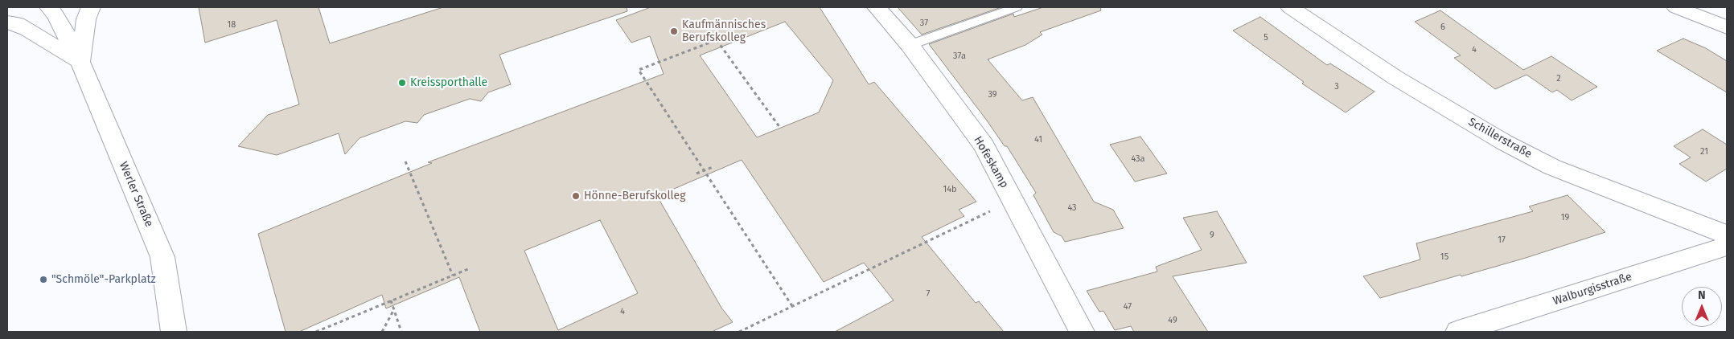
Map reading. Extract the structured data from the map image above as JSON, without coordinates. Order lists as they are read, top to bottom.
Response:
{
  "streets": {
    "street": [
      "Schillerstraße",
      "Hofeskamp",
      "Werler Straße",
      "Walburgisstraße"
    ]
  },
  "places": [
    "Kaufmännisches Berufskolleg",
    "Kreissporthalle",
    "Hönne-Berufskolleg",
    "\"Schmöle\"-Parkplatz"
  ],
  "house_numbers": [
    "37",
    "18",
    "6",
    "5",
    "4",
    "37a",
    "2",
    "3",
    "39",
    "41",
    "21",
    "43a",
    "14b",
    "43",
    "19",
    "9",
    "17",
    "15",
    "7",
    "47",
    "4",
    "49"
  ],
  "north": "top"
}
